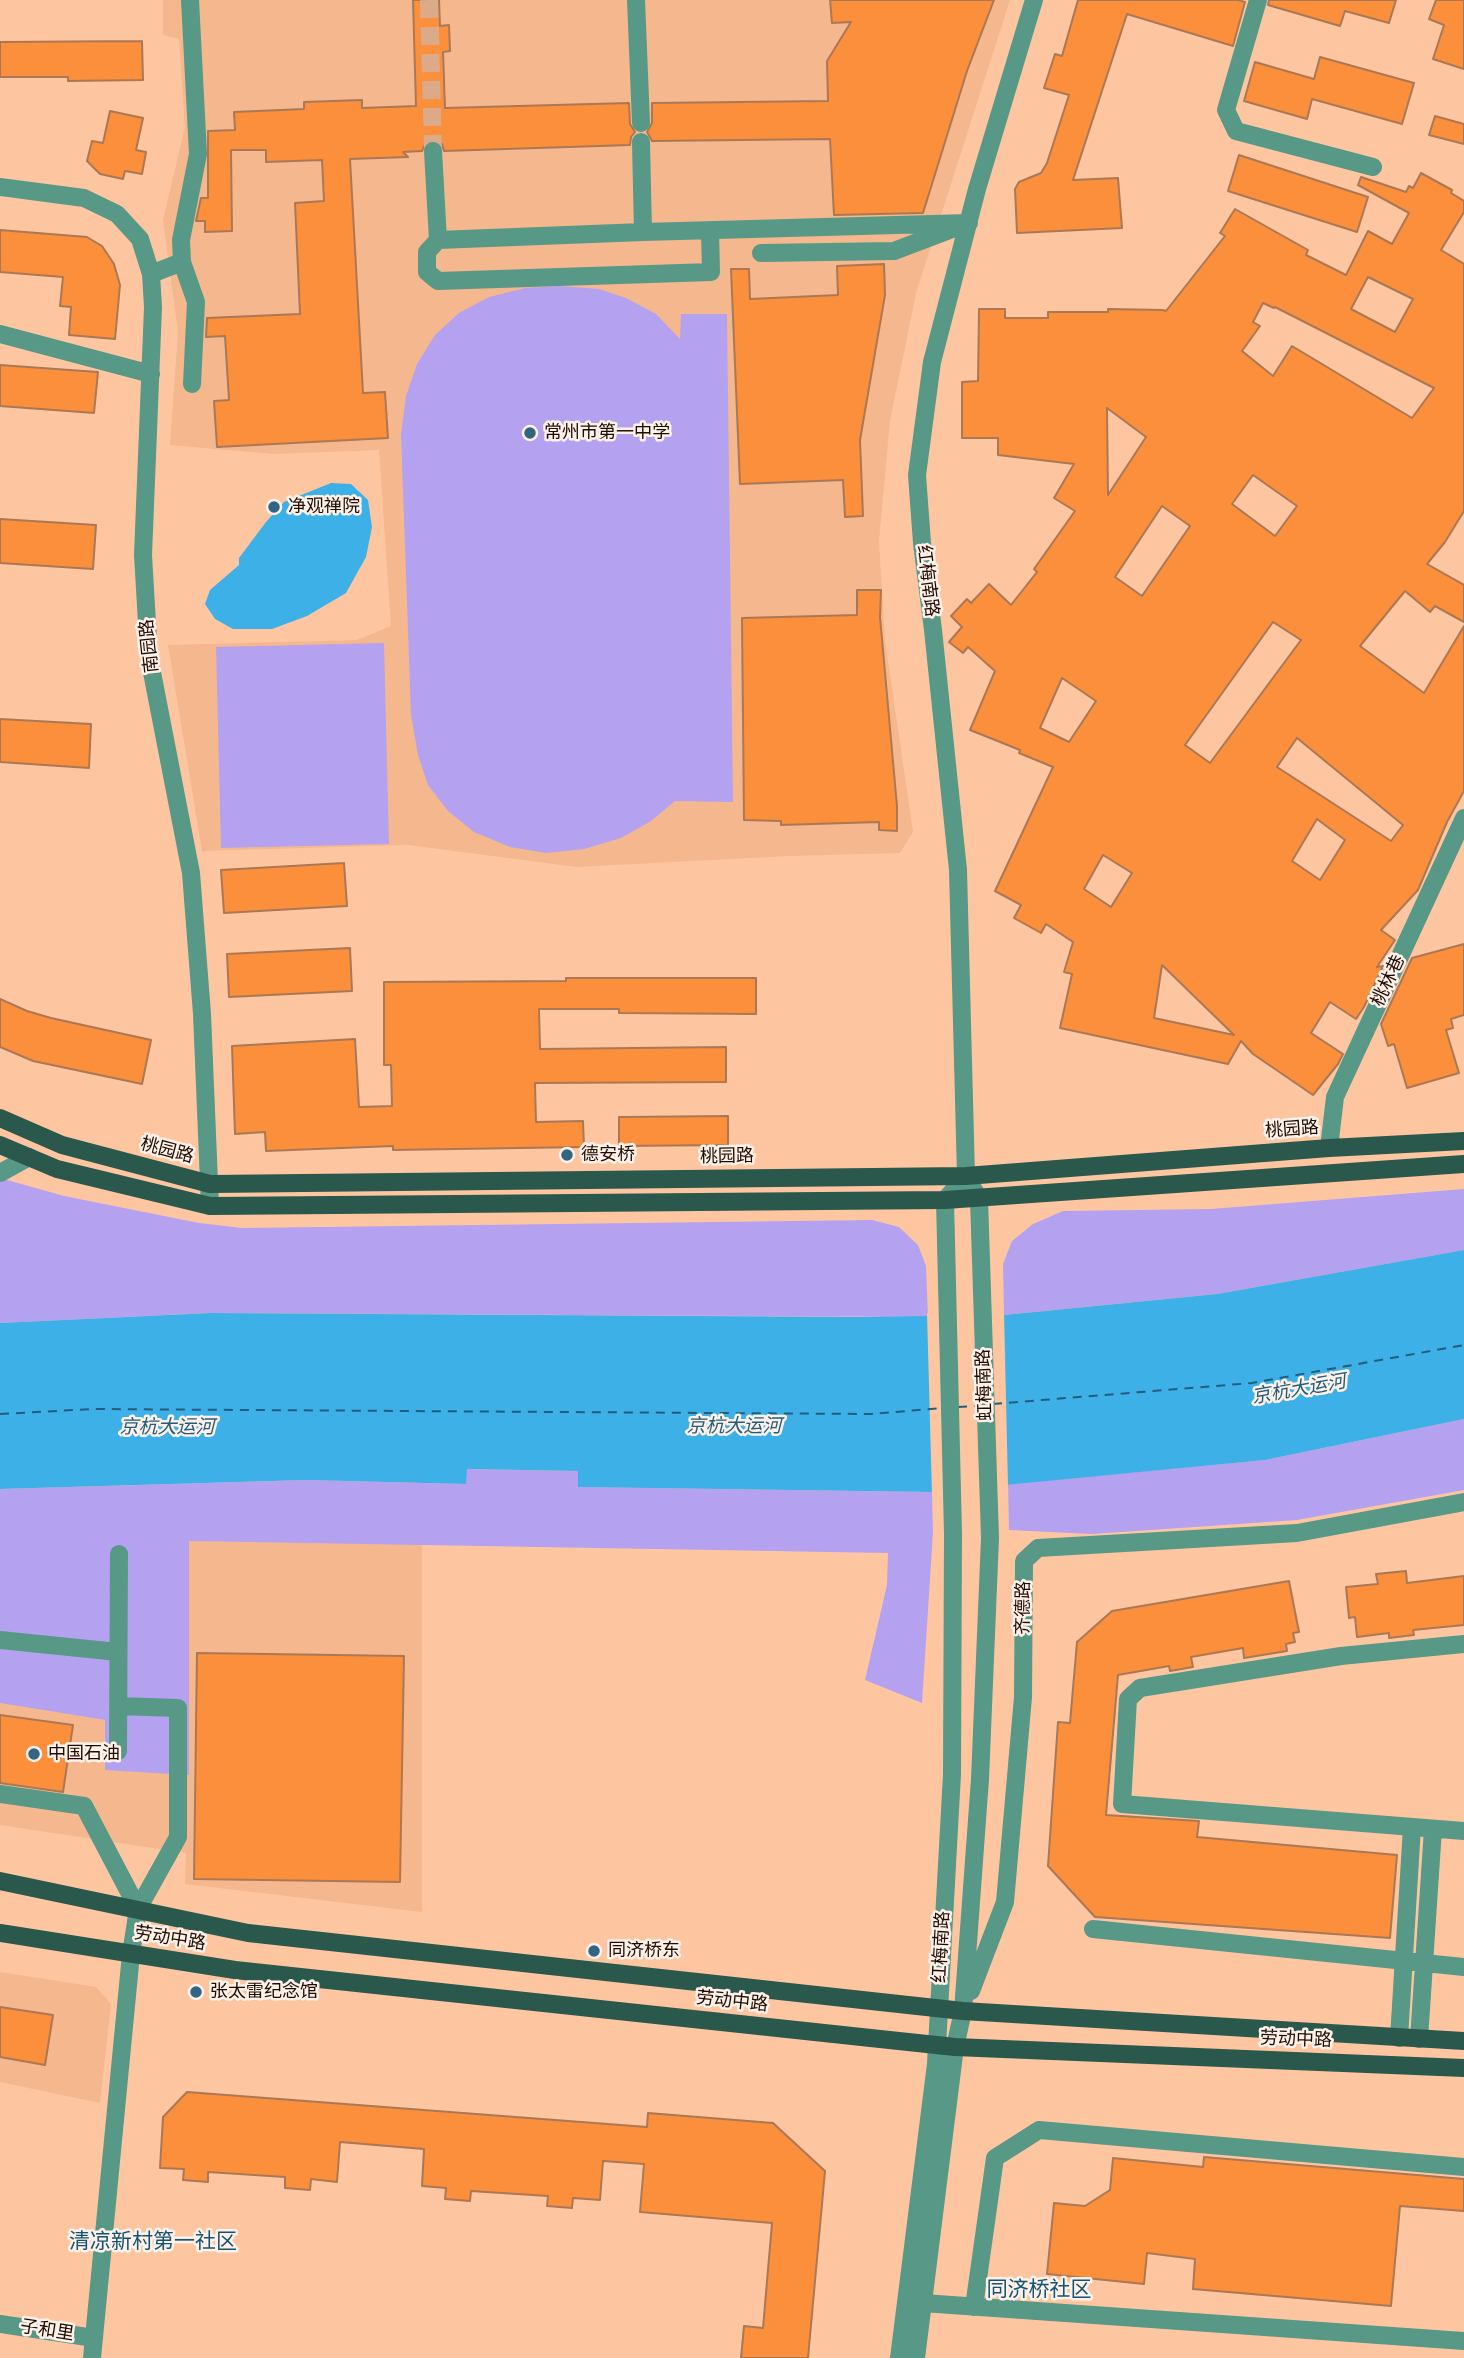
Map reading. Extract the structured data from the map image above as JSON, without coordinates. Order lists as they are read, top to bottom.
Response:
{
  "streets": {
    "main road": ["桃园路", "劳动中路"],
    "street": [
      "红梅南路",
      "南园路",
      "桃林巷",
      "虹梅南路",
      "齐德路",
      "子和里"
    ]
  },
  "crossings": [
    ["红梅南路", "桃园路"],
    ["红梅南路", "虹梅南路"],
    ["红梅南路", "齐德路"],
    ["红梅南路", "劳动中路"],
    ["南园路", "桃园路"],
    ["桃林巷", "桃园路"],
    ["齐德路", "劳动中路"]
  ],
  "districts": ["清凉新村第一社区", "同济桥社区"],
  "water": ["京杭大运河"],
  "places": [
    "常州市第一中学",
    "净观禅院",
    "德安桥",
    "中国石油",
    "同济桥东",
    "张太雷纪念馆"
  ]
}
